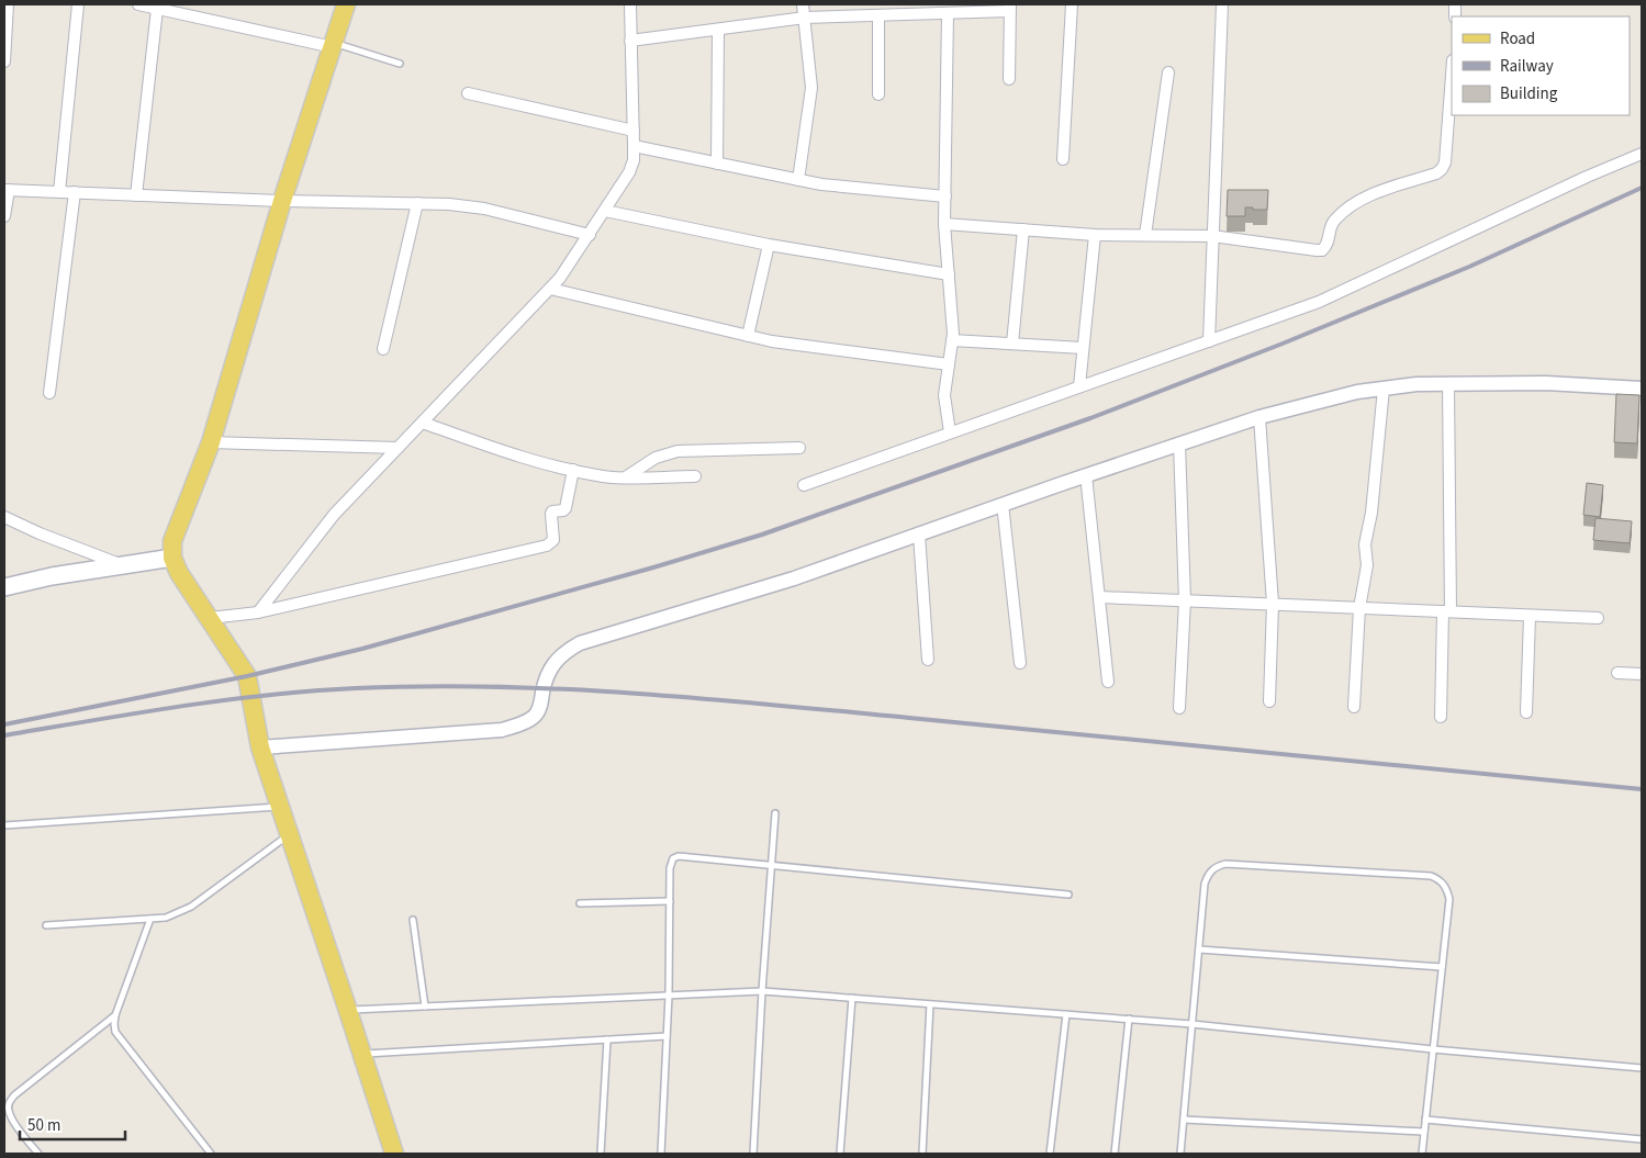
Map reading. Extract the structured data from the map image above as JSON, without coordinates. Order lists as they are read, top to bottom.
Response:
{
  "legend": ["Road", "Railway", "Building"],
  "scale_bar": "50 m"
}
